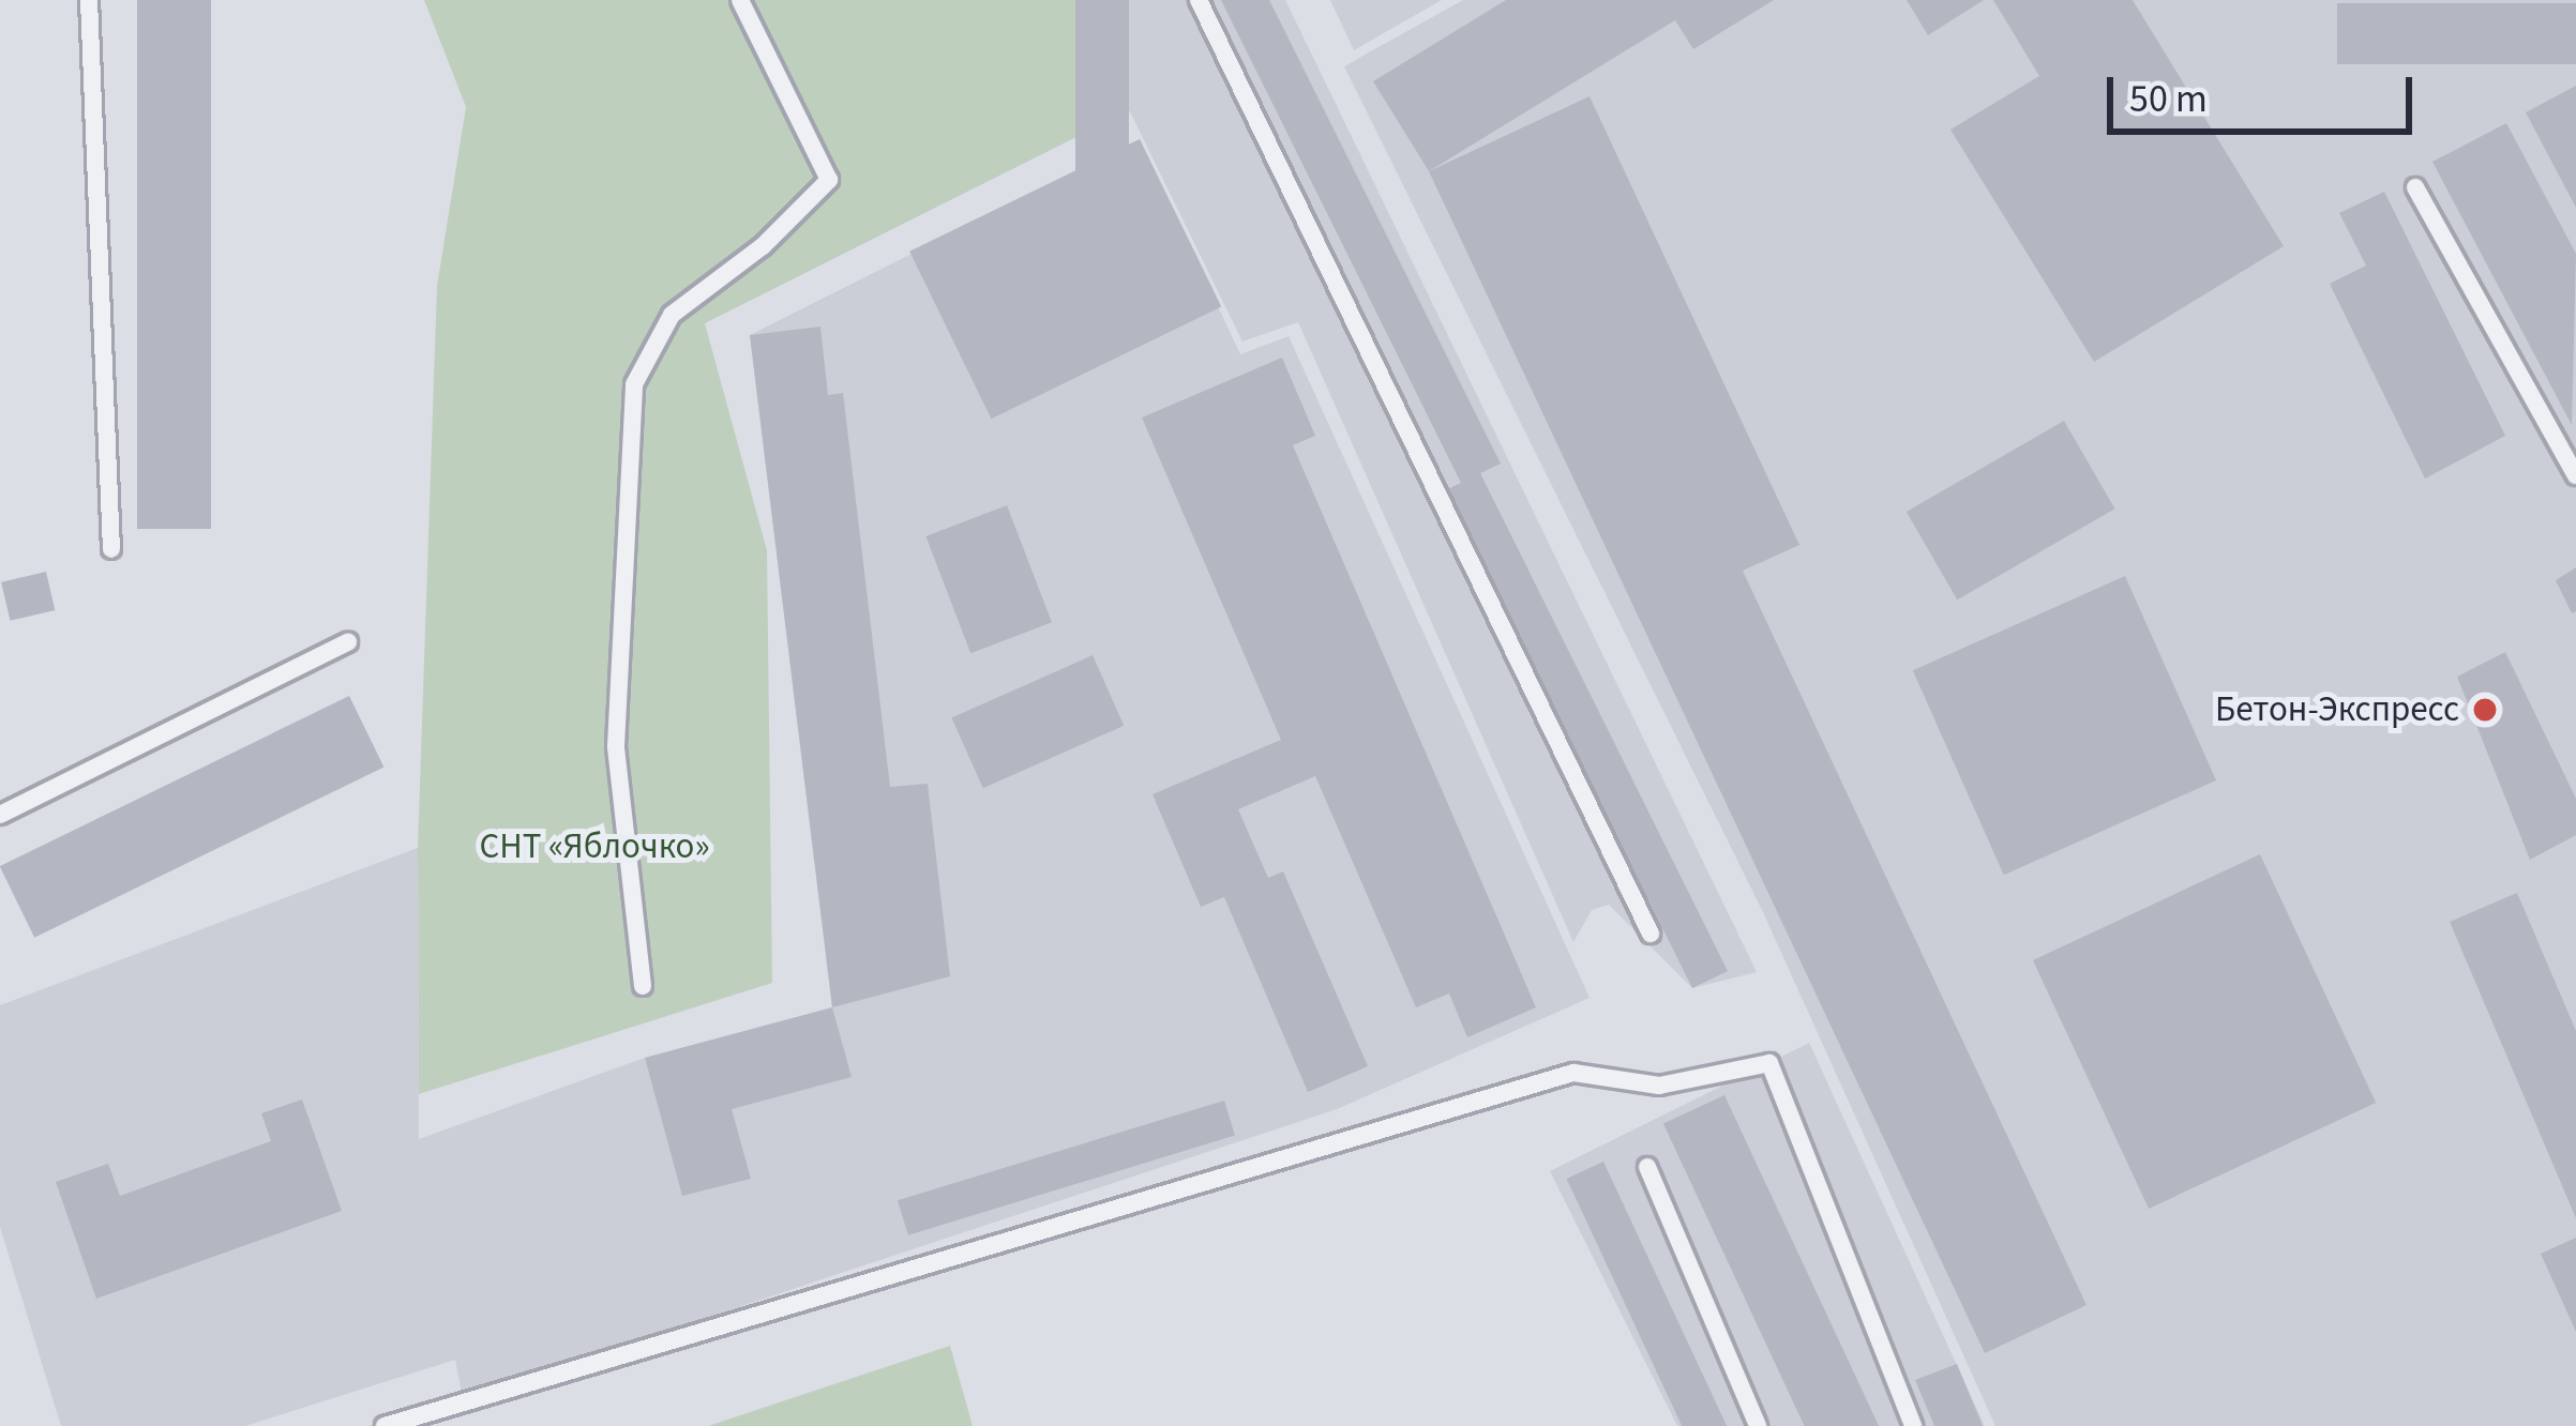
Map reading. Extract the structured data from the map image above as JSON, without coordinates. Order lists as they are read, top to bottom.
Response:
{
  "parks": ["СНТ «Яблочко»"],
  "places": ["Бетон-Экспресс"],
  "scale_bar": "50 m"
}
